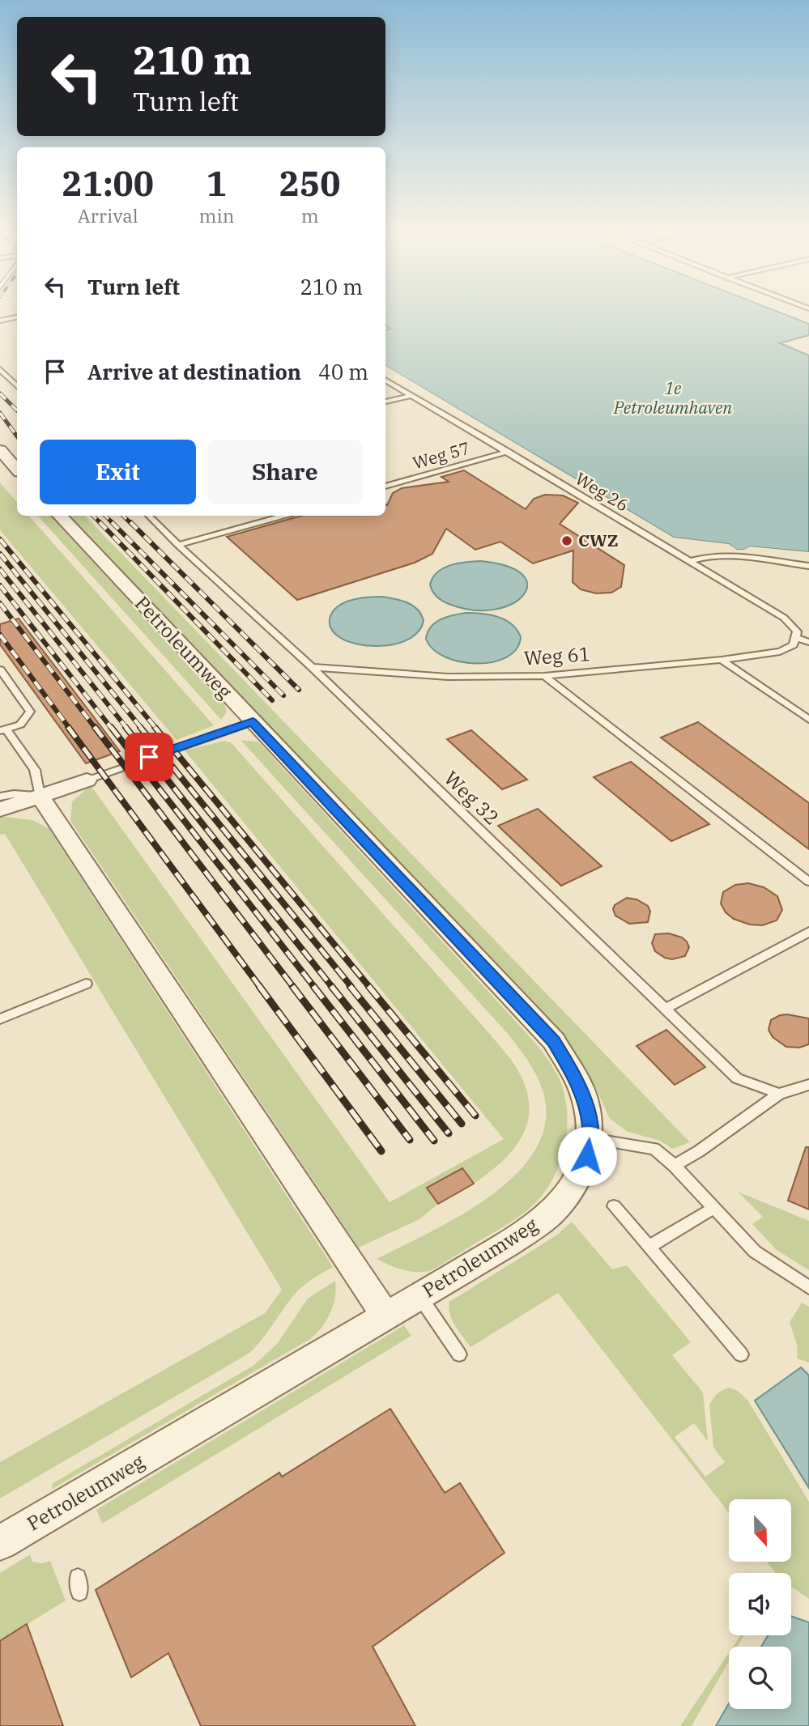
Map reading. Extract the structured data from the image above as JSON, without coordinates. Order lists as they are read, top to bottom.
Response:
{
  "streets": {
    "street": ["Petroleumweg"],
    "lane": [
      "Weg 57",
      "Weg 26",
      "Weg 61",
      "Weg 32"
    ]
  },
  "crossings": [
    ["Weg 57", "Weg 26"],
    ["Weg 26", "Weg 61"],
    ["Weg 61", "Weg 32"]
  ],
  "water": ["1e Petroleumhaven"],
  "places": ["CWZ"],
  "north": "bottom",
  "page": {
    "turn": ["210 m", "Turn left"],
    "eta": [
      "21:00",
      "Arrival",
      "1",
      "min",
      "250",
      "m"
    ],
    "list": [
      {
        "name": "Turn left",
        "value": "210 m"
      },
      {
        "name": "Arrive at destination",
        "value": "40 m"
      }
    ],
    "buttons": ["Exit", "Share"]
  }
}
